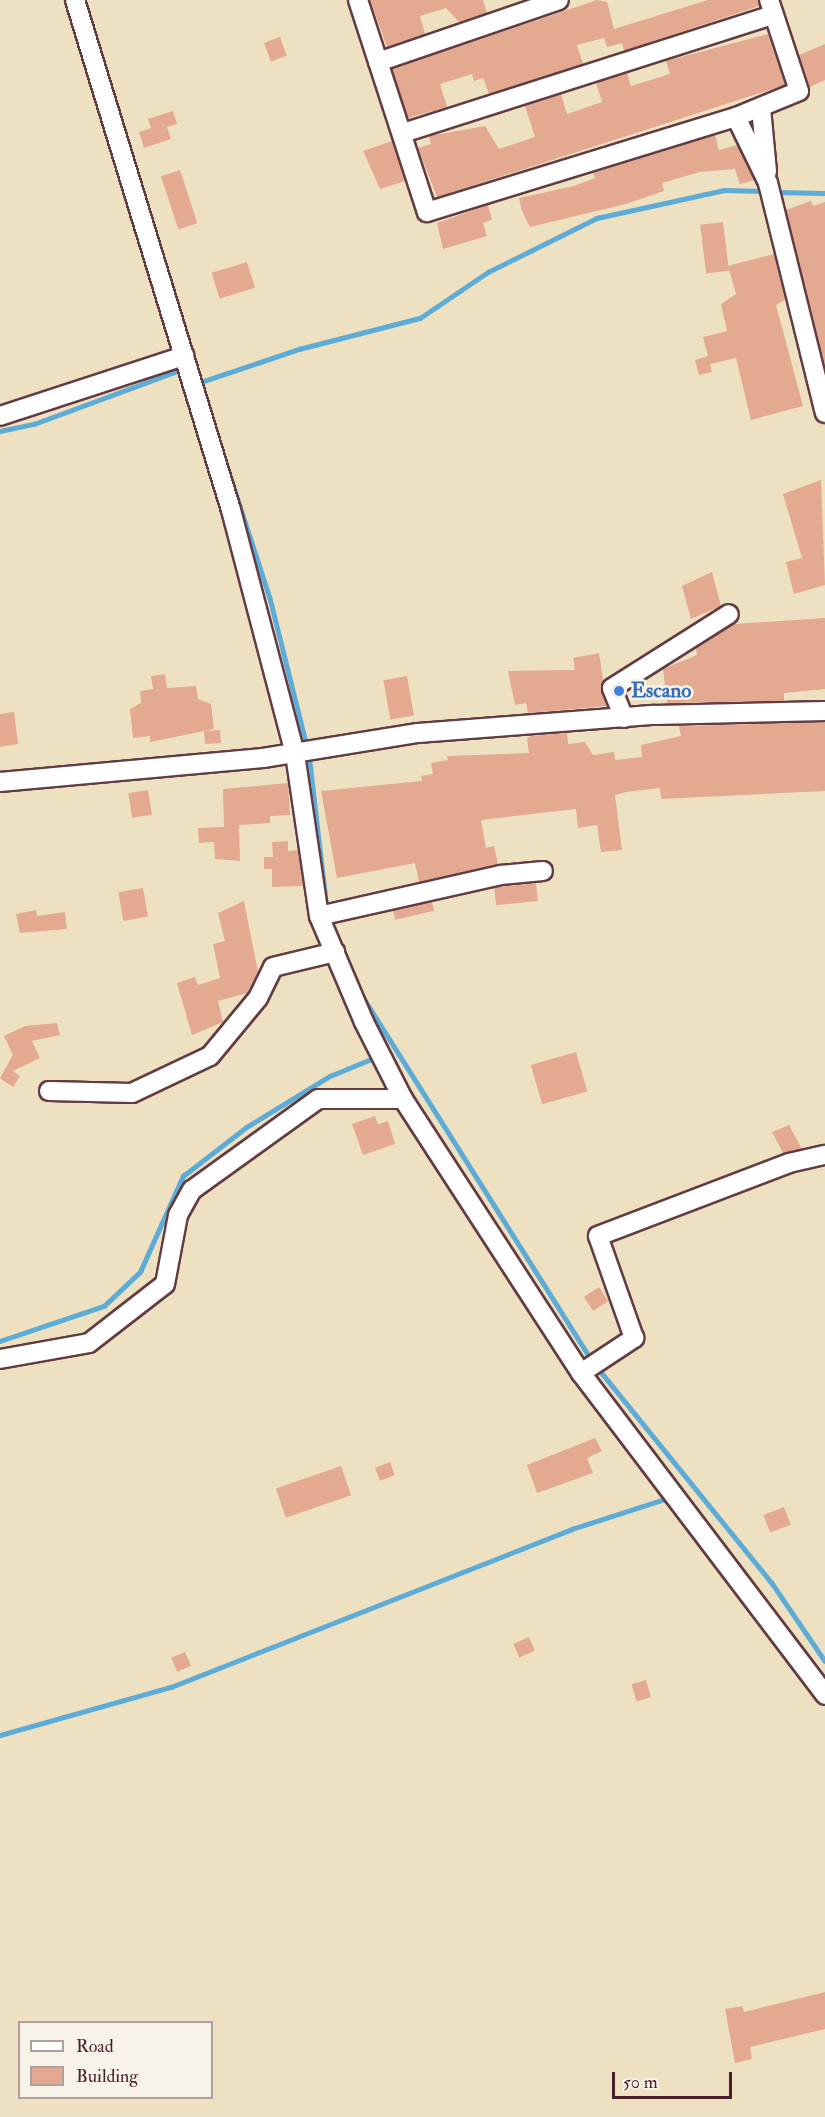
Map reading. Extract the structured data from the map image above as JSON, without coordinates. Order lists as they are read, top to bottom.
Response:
{
  "places": ["Escano"],
  "legend": ["Road", "Building"],
  "scale_bar": "50 m"
}
